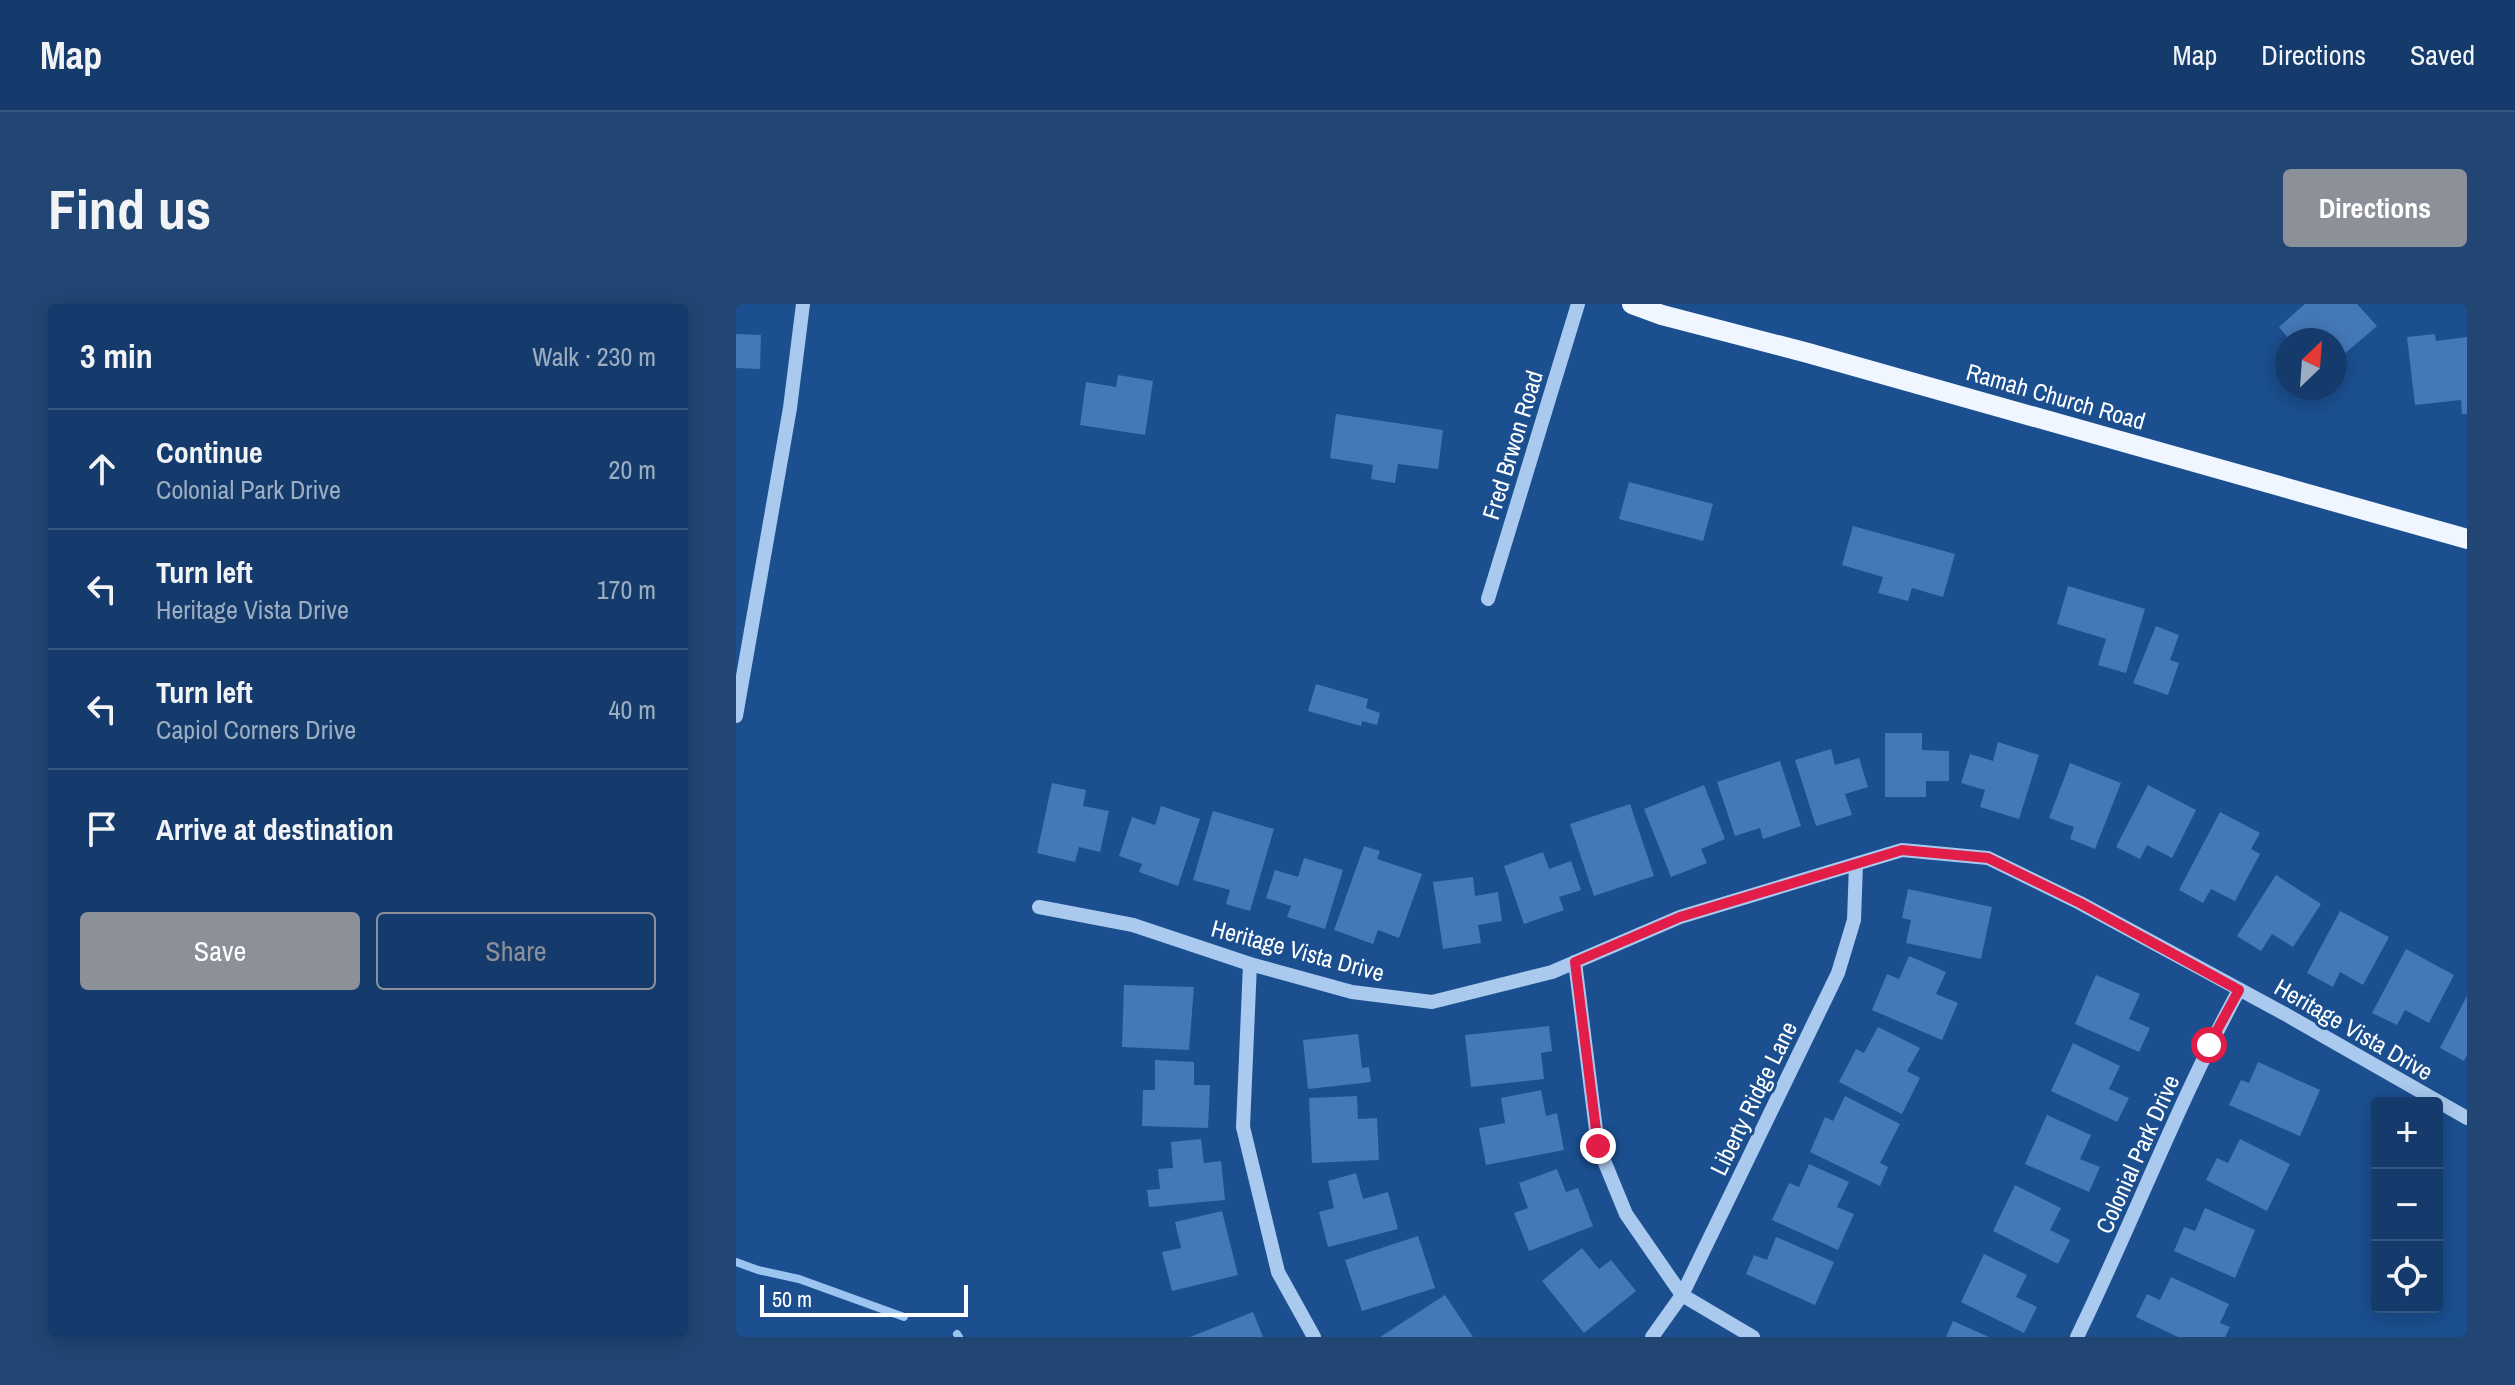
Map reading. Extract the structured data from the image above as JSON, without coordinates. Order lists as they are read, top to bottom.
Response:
{
  "streets": {
    "main road": ["Ramah Church Road"],
    "street": [
      "Fred Brwon Road",
      "Heritage Vista Drive",
      "Liberty Ridge Lane",
      "Colonial Park Drive"
    ]
  },
  "crossings": [
    ["Heritage Vista Drive", "Liberty Ridge Lane"],
    ["Heritage Vista Drive", "Colonial Park Drive"]
  ],
  "scale_bar": "50 m",
  "north": "top right",
  "page": {
    "header": "Map",
    "nav": ["Map", "Directions", "Saved"],
    "buttons": [
      "Directions",
      ["Save", "Share"]
    ],
    "title": "Find us",
    "heading": ["3 min", "Walk · 230 m"],
    "list": [
      ["Continue", "Colonial Park Drive", "20 m"],
      ["Turn left", "Heritage Vista Drive", "170 m"],
      ["Turn left", "Capiol Corners Drive", "40 m"],
      "Arrive at destination"
    ],
    "map_buttons": ["+", "−"],
    "scale": "50 m"
  }
}
